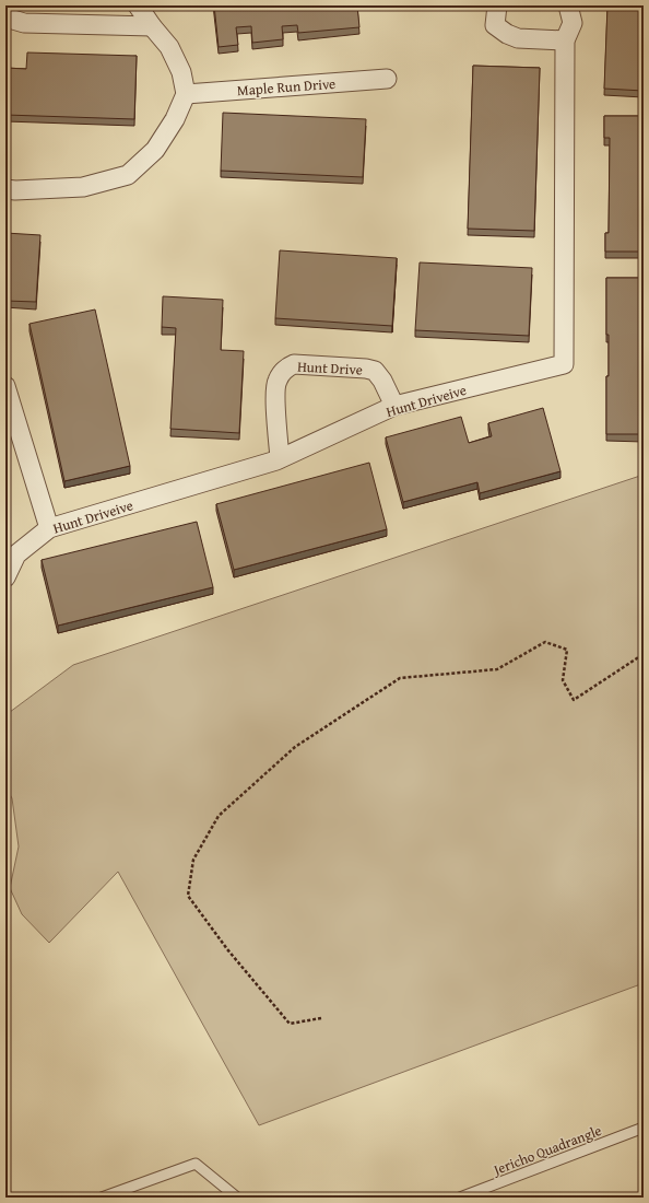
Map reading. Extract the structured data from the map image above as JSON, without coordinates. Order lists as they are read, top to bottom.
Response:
{
  "streets": {
    "street": ["Maple Run Drive", "Hunt Drive", "Hunt Driveive"],
    "lane": ["Jericho Quadrangle"]
  },
  "crossings": [
    ["Hunt Drive", "Hunt Driveive"]
  ]
}
